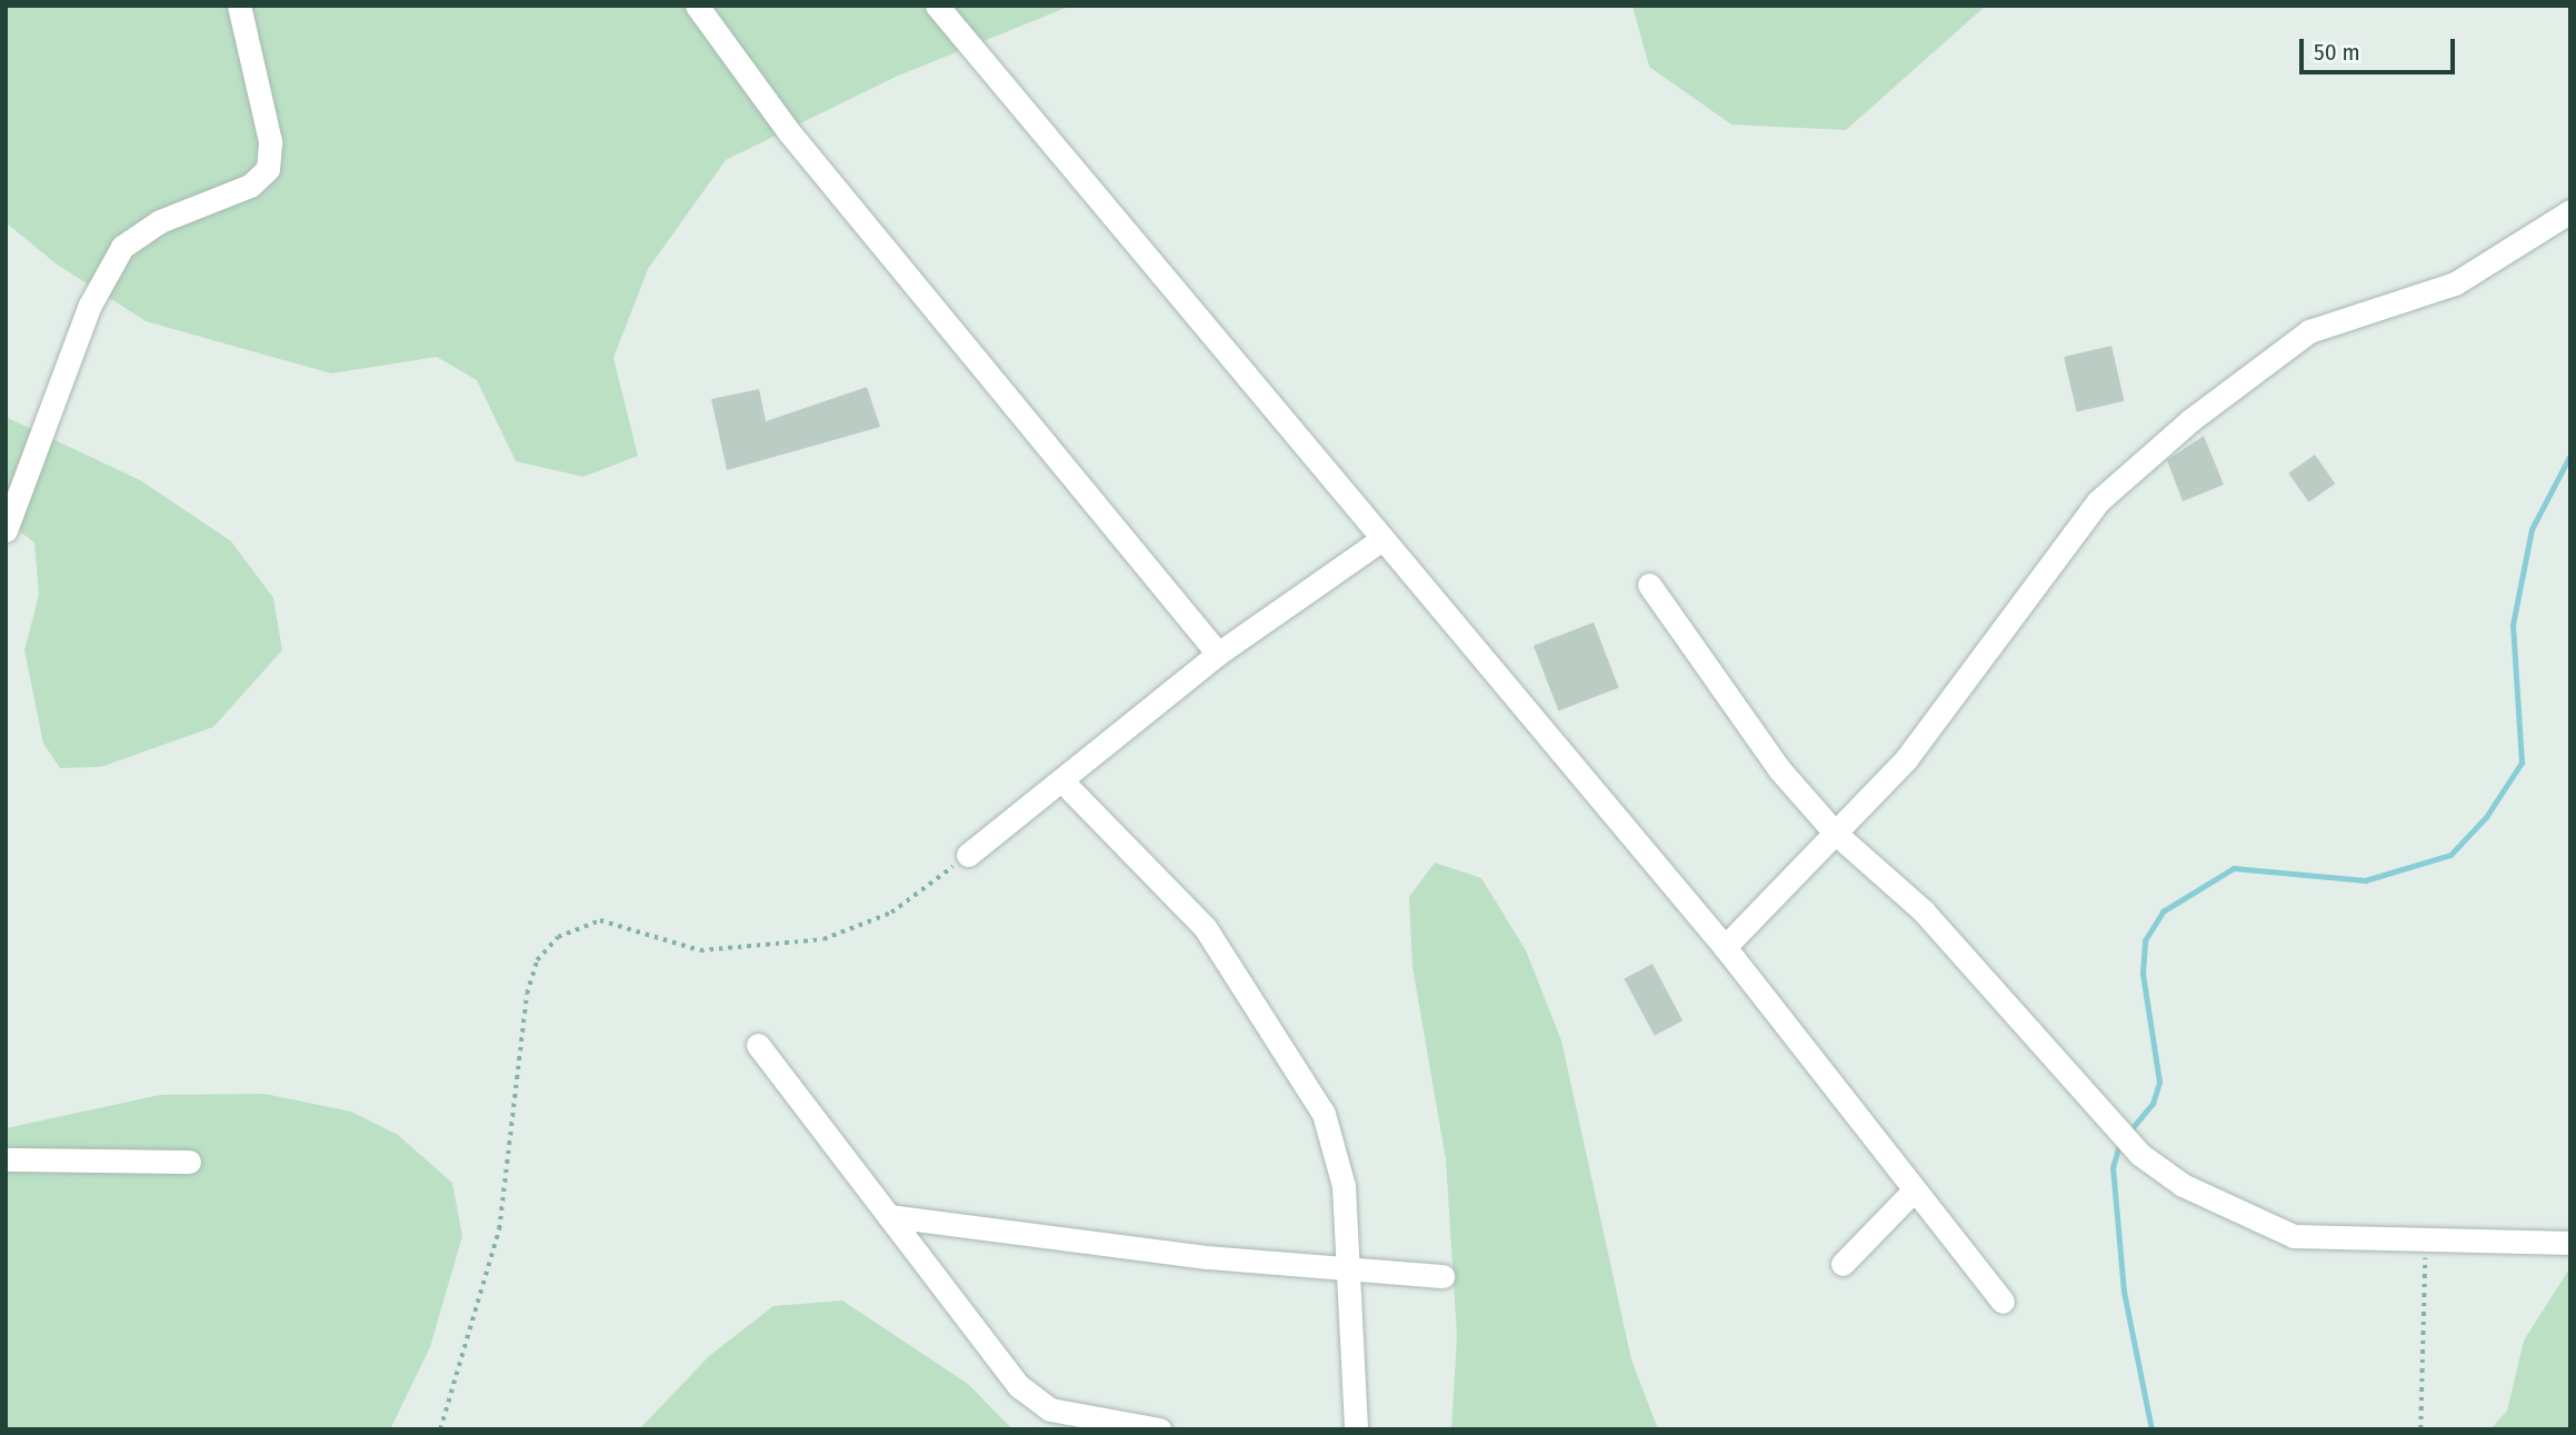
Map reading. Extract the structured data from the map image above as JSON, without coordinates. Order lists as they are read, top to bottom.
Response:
{
  "scale_bar": "50 m"
}
